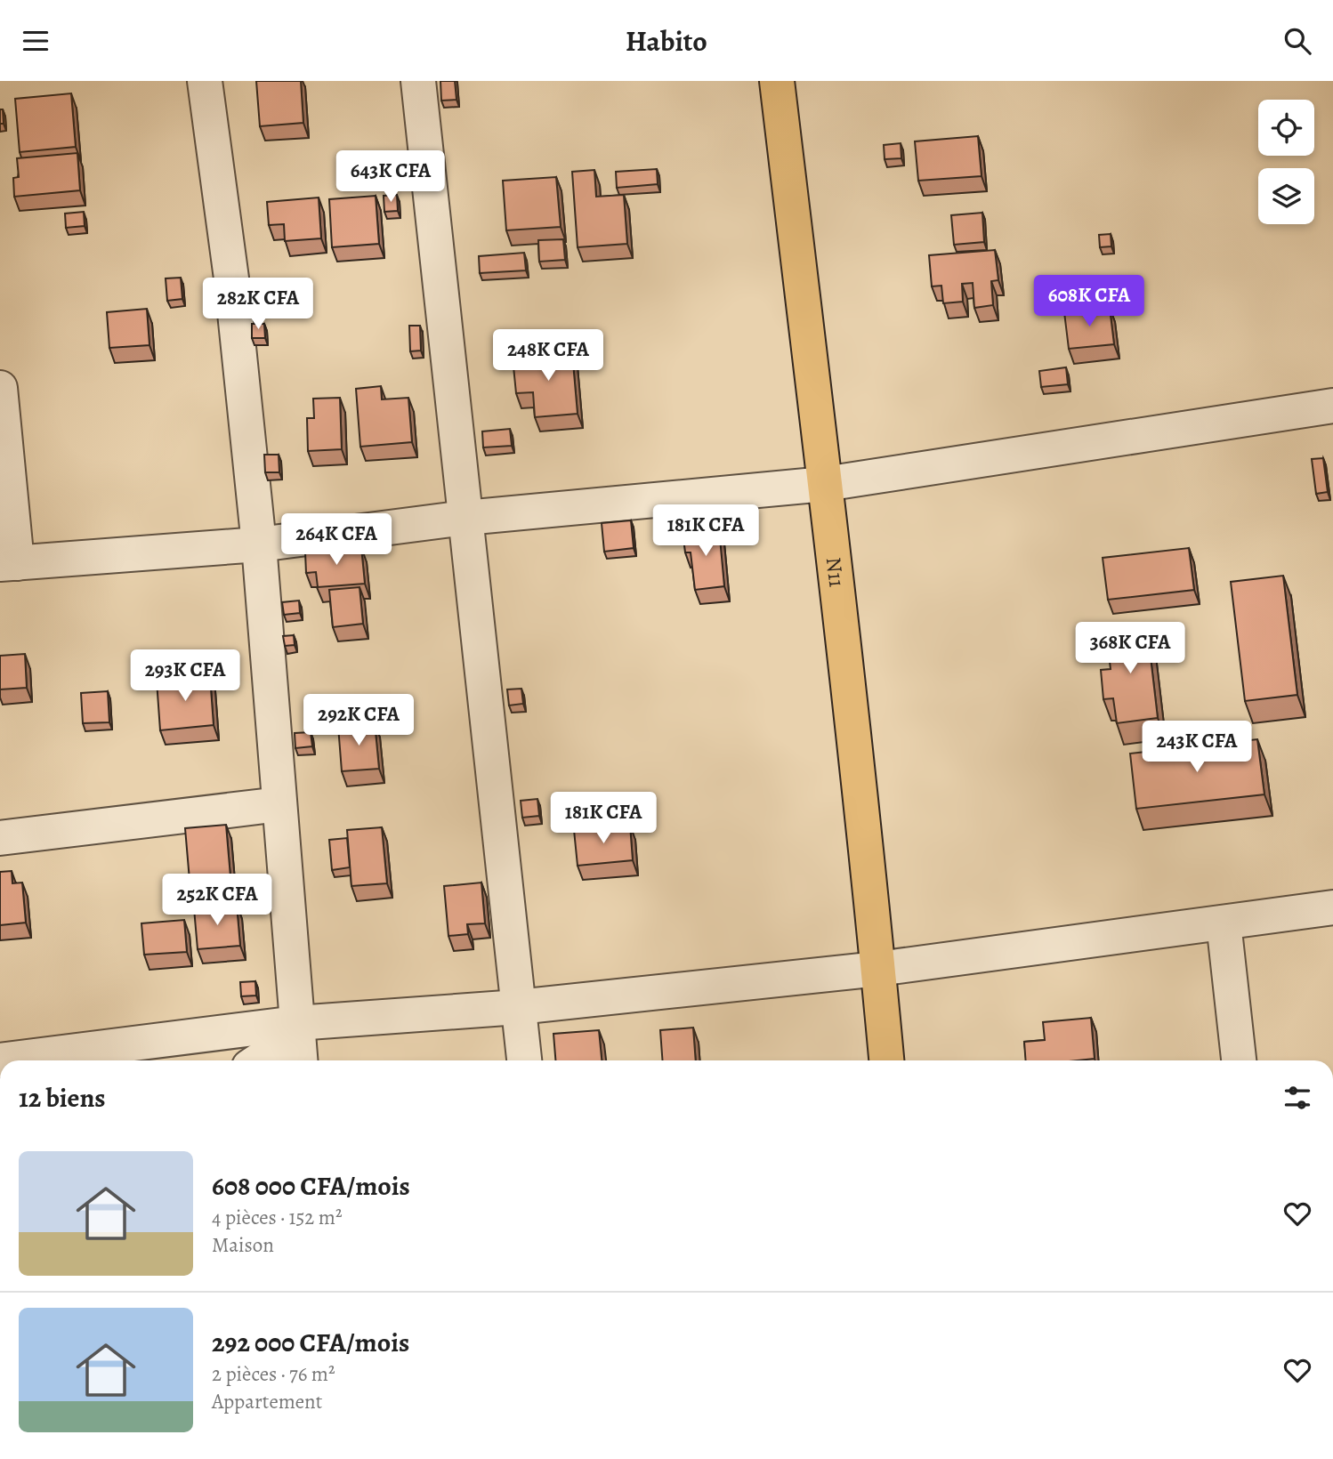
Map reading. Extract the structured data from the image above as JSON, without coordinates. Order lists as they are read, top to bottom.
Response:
{
  "streets": {
    "main road": ["N11"]
  },
  "page": {
    "header": "Habito",
    "price": [
      "643K CFA",
      "608K CFA",
      "282K CFA",
      "248K CFA",
      "181K CFA",
      "264K CFA",
      "368K CFA",
      "293K CFA",
      "292K CFA",
      "243K CFA",
      "181K CFA",
      "252K CFA"
    ],
    "heading": "12 biens",
    "list": [
      {
        "name": "608 000 CFA/mois",
        "note": "4 pièces · 152 m² · Maison"
      },
      {
        "name": "292 000 CFA/mois",
        "note": "2 pièces · 76 m² · Appartement"
      }
    ]
  }
}
